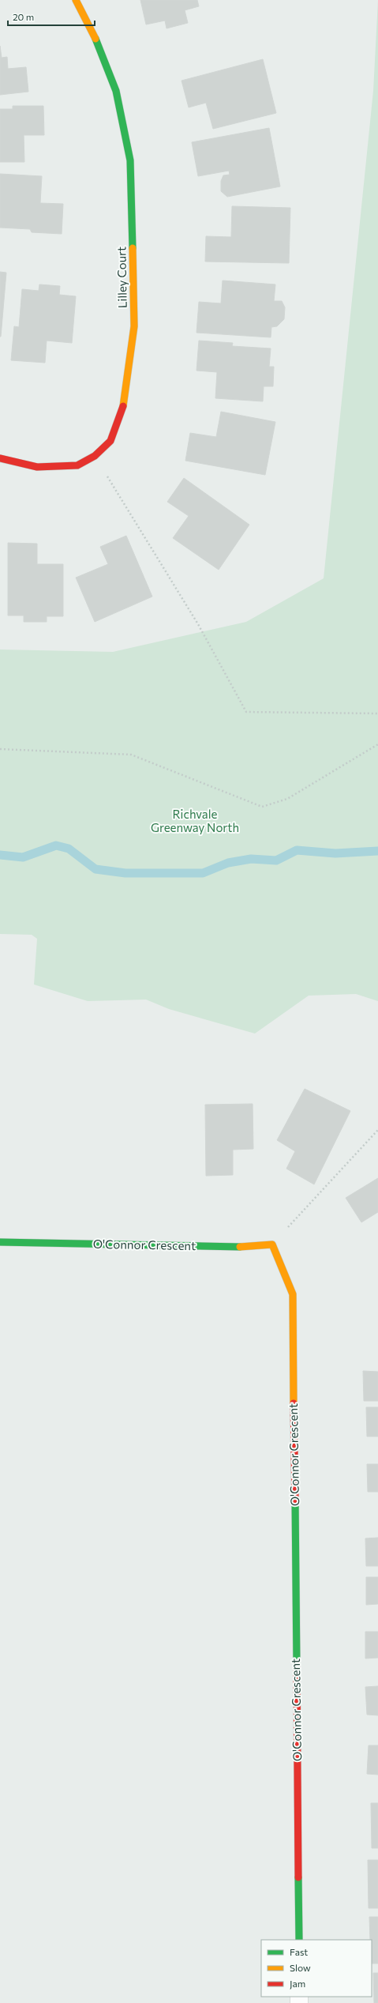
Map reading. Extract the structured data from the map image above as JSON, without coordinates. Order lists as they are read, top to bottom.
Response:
{
  "streets": {
    "street": ["Lilley Court", "O'Connor Crescent"]
  },
  "parks": ["Richvale Greenway North"],
  "legend": ["Fast", "Slow", "Jam"],
  "scale_bar": "20 m"
}
